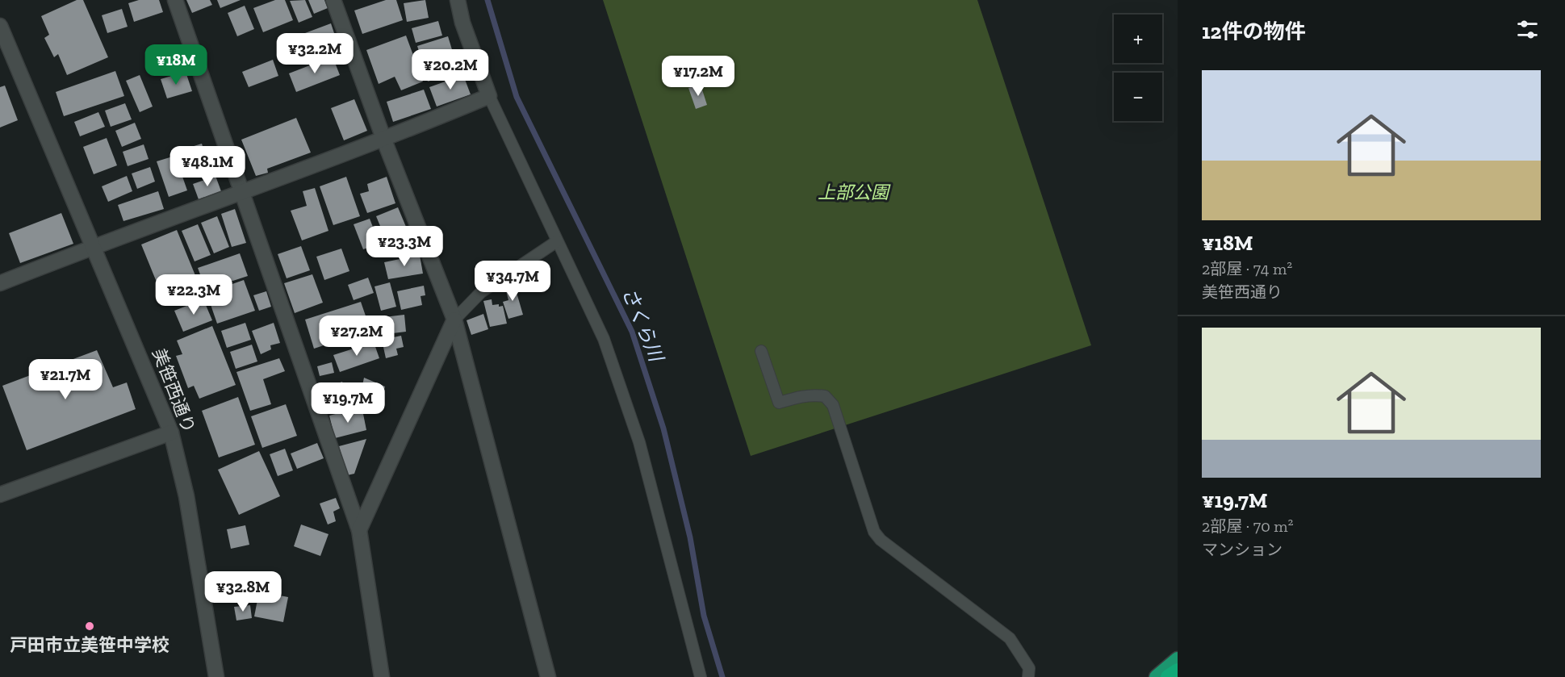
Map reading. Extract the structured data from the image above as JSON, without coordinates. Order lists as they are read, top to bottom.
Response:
{
  "streets": {
    "street": ["美笹西通り"]
  },
  "water": ["さくら川"],
  "parks": ["上部公園"],
  "places": ["戸田市立美笹中学校"],
  "page": {
    "heading": "12件の物件",
    "map_buttons": ["+", "−"],
    "price": [
      "¥32.2M",
      "¥18M",
      "¥20.2M",
      "¥17.2M",
      "¥48.1M",
      "¥23.3M",
      "¥34.7M",
      "¥22.3M",
      "¥27.2M",
      "¥21.7M",
      "¥19.7M",
      "¥32.8M"
    ],
    "list": [
      {
        "name": "¥18M",
        "note": "2部屋 · 74 m² · 美笹西通り"
      },
      {
        "name": "¥19.7M",
        "note": "2部屋 · 70 m² · マンション"
      }
    ]
  }
}
